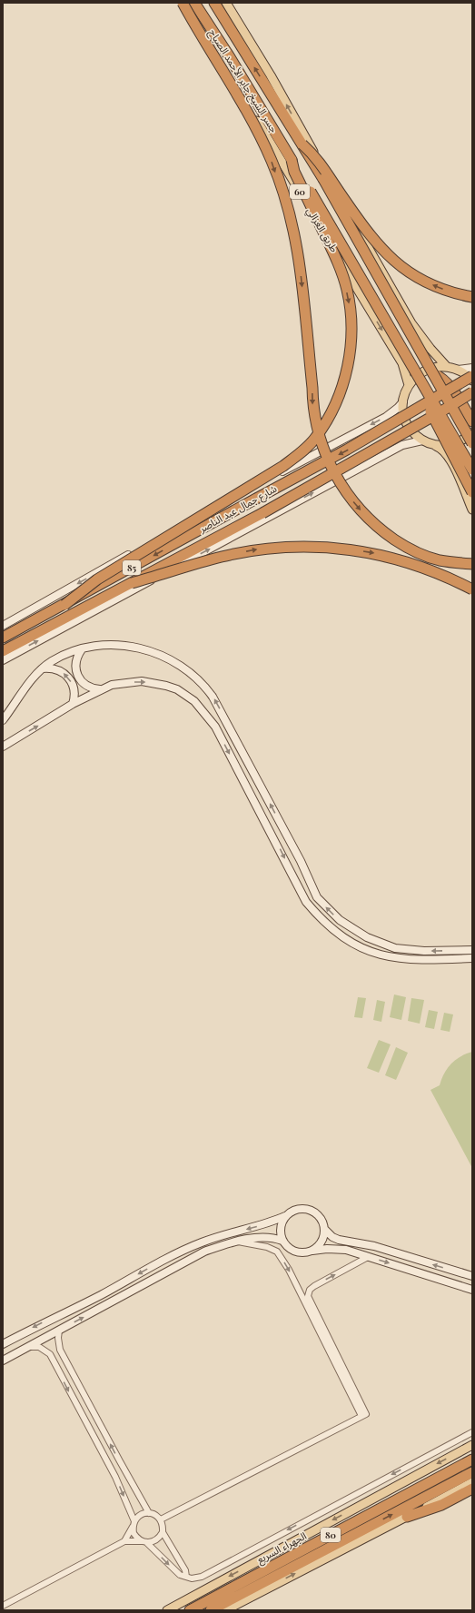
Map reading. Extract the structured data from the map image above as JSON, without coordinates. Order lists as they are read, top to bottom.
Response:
{
  "streets": {
    "highway": [
      "جسر الشيخ جابر الأحمد الصباح",
      "60",
      "طريق الغزالي",
      "شارع جمال عبد الناصر",
      "85",
      "80",
      "الجهراء السريع"
    ]
  },
  "crossings": [
    ["جسر الشيخ جابر الأحمد الصباح", "60"],
    ["جسر الشيخ جابر الأحمد الصباح", "طريق الغزالي"]
  ]
}
